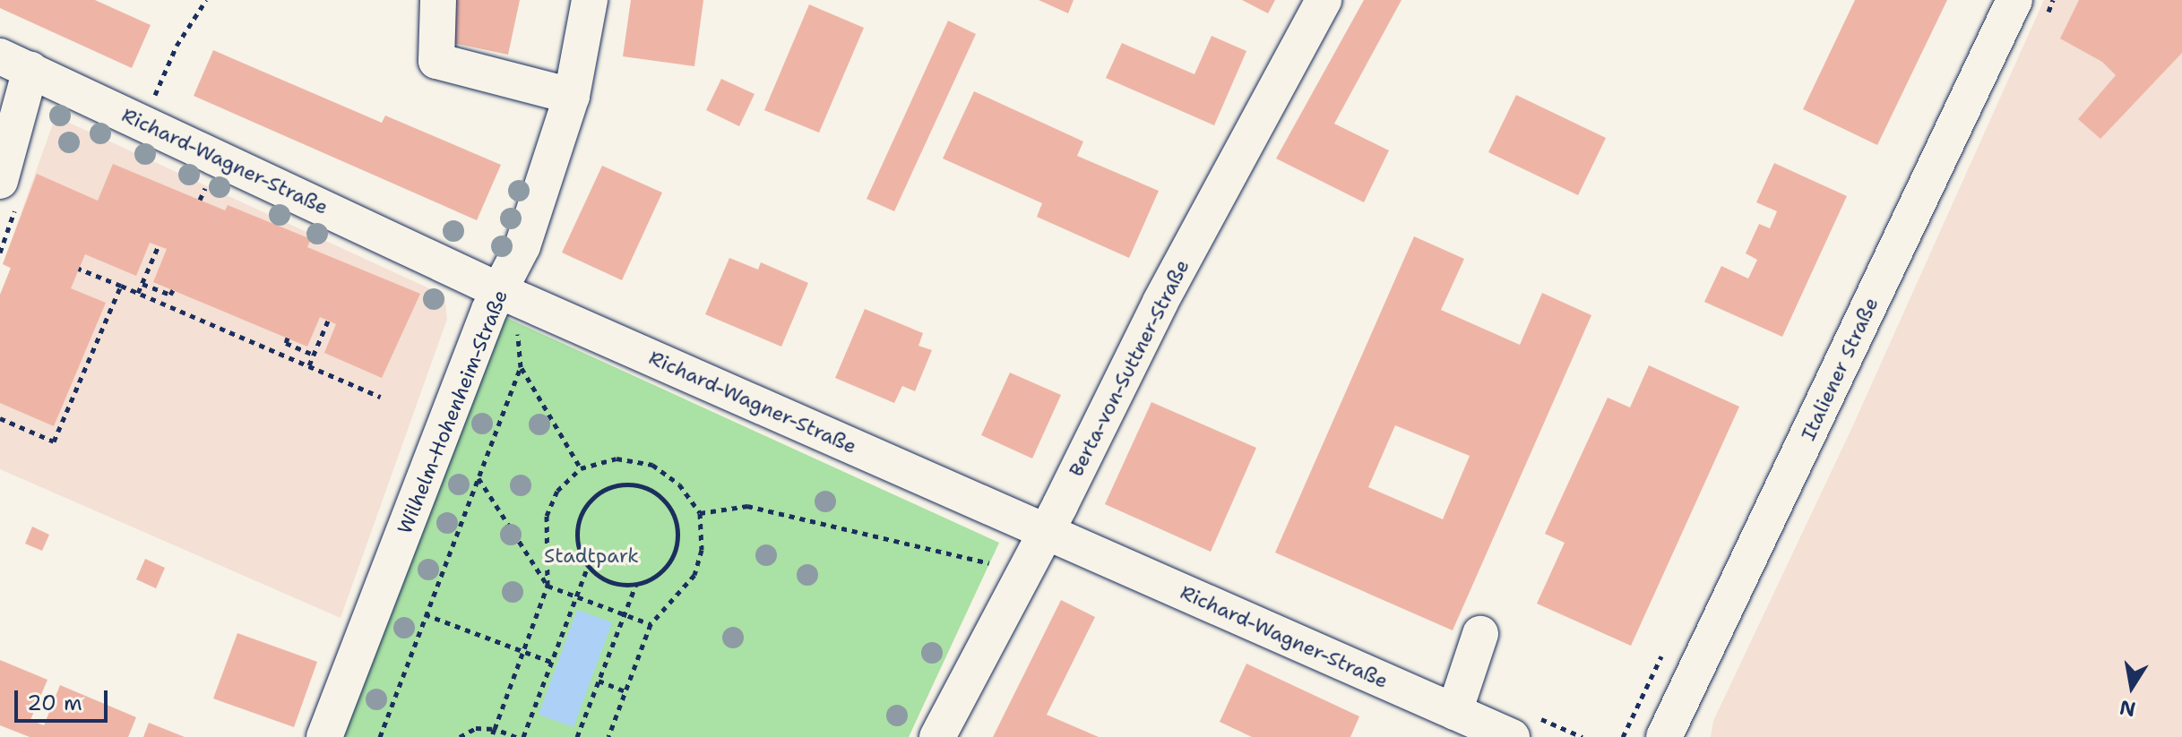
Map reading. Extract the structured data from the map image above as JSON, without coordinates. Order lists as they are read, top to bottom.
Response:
{
  "streets": {
    "street": [
      "Richard-Wagner-Straße",
      "Berta-von-Suttner-Straße",
      "Italiener Straße",
      "Wilhelm-Hohenheim-Straße"
    ]
  },
  "crossings": [
    ["Richard-Wagner-Straße", "Berta-von-Suttner-Straße"],
    ["Richard-Wagner-Straße", "Wilhelm-Hohenheim-Straße"]
  ],
  "parks": ["Stadtpark"],
  "scale_bar": "20 m",
  "north": "bottom"
}
